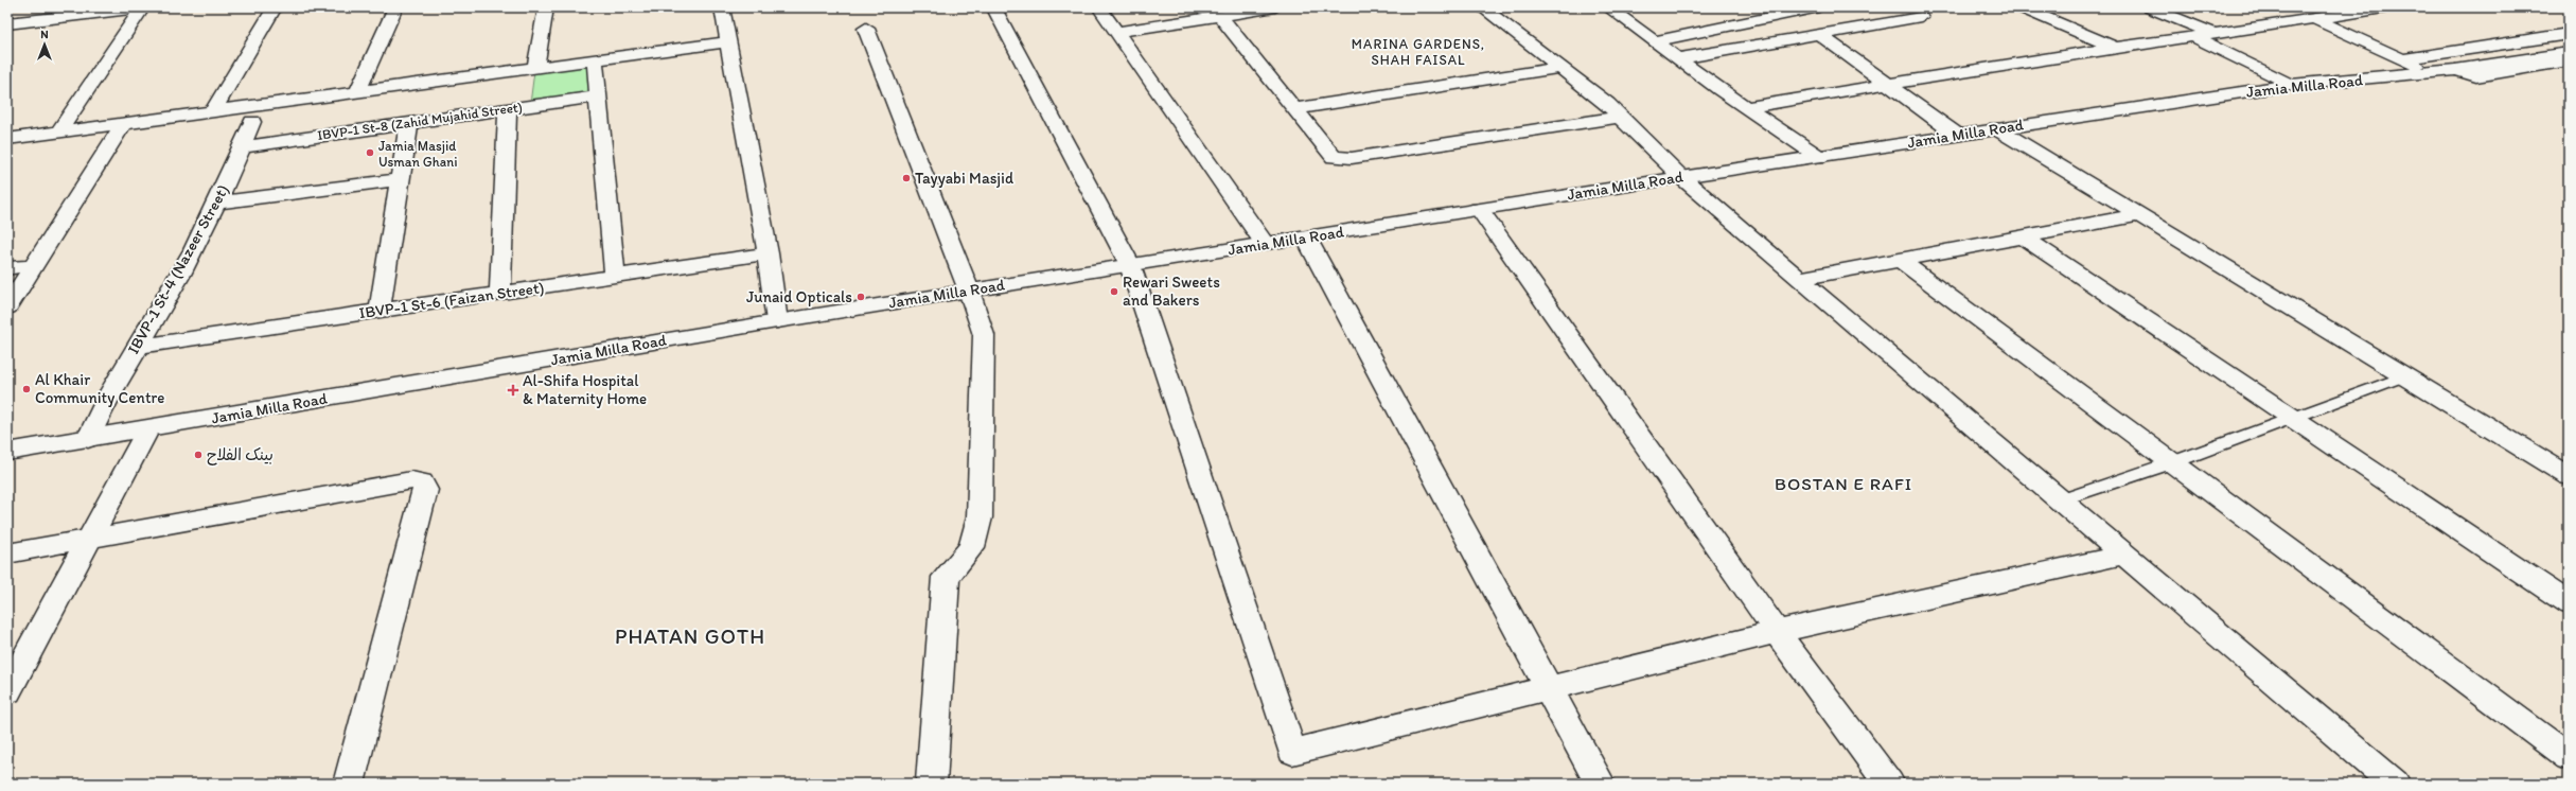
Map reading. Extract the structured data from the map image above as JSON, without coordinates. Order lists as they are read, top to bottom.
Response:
{
  "streets": {
    "street": [
      "Jamia Milla Road",
      "IBVP-1 St-8 (Zahid Mujahid Street)",
      "IBVP-1 St-4 (Nazeer Street)",
      "IBVP-1 St-6 (Faizan Street)"
    ]
  },
  "crossings": [
    ["Jamia Milla Road", "IBVP-1 St-4 (Nazeer Street)"],
    ["IBVP-1 St-8 (Zahid Mujahid Street)", "IBVP-1 St-4 (Nazeer Street)"],
    ["IBVP-1 St-4 (Nazeer Street)", "IBVP-1 St-6 (Faizan Street)"]
  ],
  "districts": ["MARINA GARDENS, SHAH FAISAL", "BOSTAN E RAFI", "PHATAN GOTH"],
  "places": {
    "other": [
      "Jamia Masjid Usman Ghani",
      "Tayyabi Masjid",
      "Rewari Sweets and Bakers",
      "Junaid Opticals",
      "Al Khair Community Centre",
      "بینک الفلاح"
    ],
    "health": ["Al-Shifa Hospital & Maternity Home"]
  },
  "north": "top"
}
